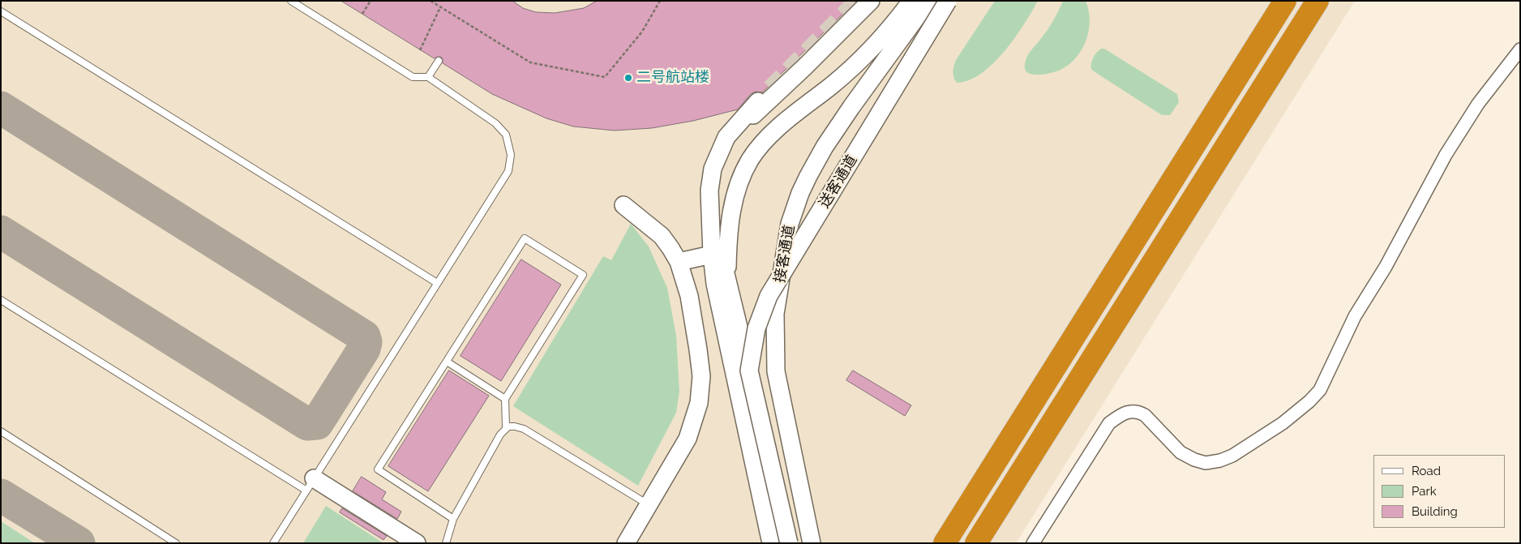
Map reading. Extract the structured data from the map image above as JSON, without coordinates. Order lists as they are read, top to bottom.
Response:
{
  "streets": {
    "main road": ["送客通道", "接客通道"]
  },
  "places": ["二号航站楼"],
  "legend": ["Road", "Park", "Building"]
}
